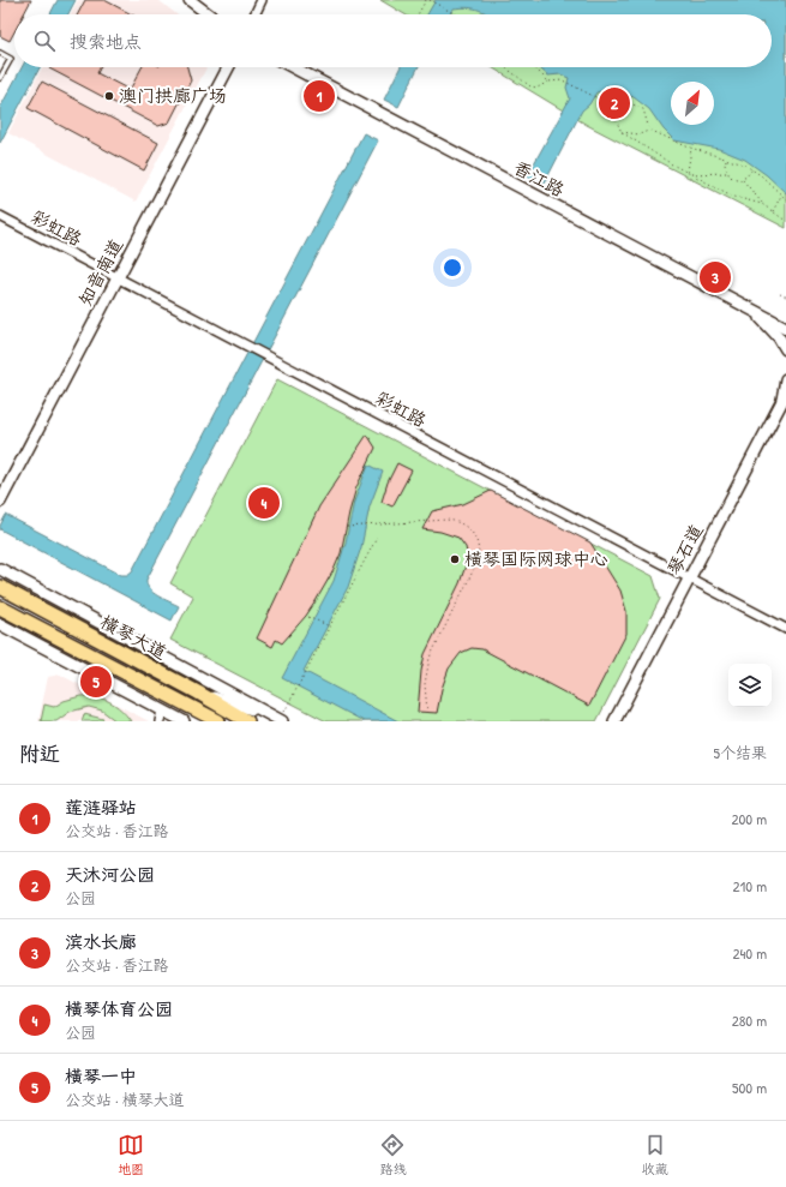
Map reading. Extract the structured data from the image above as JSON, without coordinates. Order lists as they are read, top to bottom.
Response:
{
  "streets": {
    "main road": [
      "香江路",
      "知音南道",
      "琴石道",
      "横琴大道"
    ],
    "street": ["彩虹路"]
  },
  "crossings": [
    ["彩虹路", "知音南道"],
    ["彩虹路", "琴石道"]
  ],
  "places": ["澳门拱廊广场", "横琴国际网球中心"],
  "north": "top right",
  "page": {
    "search": "搜索地点",
    "pins": [
      "1",
      "2",
      "3",
      "4",
      "5"
    ],
    "heading": ["附近", "5个结果"],
    "list": [
      {
        "mark": "1",
        "name": "莲涟驿站",
        "note": "公交站 · 香江路",
        "value": "200 m"
      },
      {
        "mark": "2",
        "name": "天沐河公园",
        "note": "公园",
        "value": "210 m"
      },
      {
        "mark": "3",
        "name": "滨水长廊",
        "note": "公交站 · 香江路",
        "value": "240 m"
      },
      {
        "mark": "4",
        "name": "横琴体育公园",
        "note": "公园",
        "value": "280 m"
      },
      {
        "mark": "5",
        "name": "横琴一中",
        "note": "公交站 · 横琴大道",
        "value": "500 m"
      }
    ],
    "nav": ["地图", "路线", "收藏"]
  }
}
